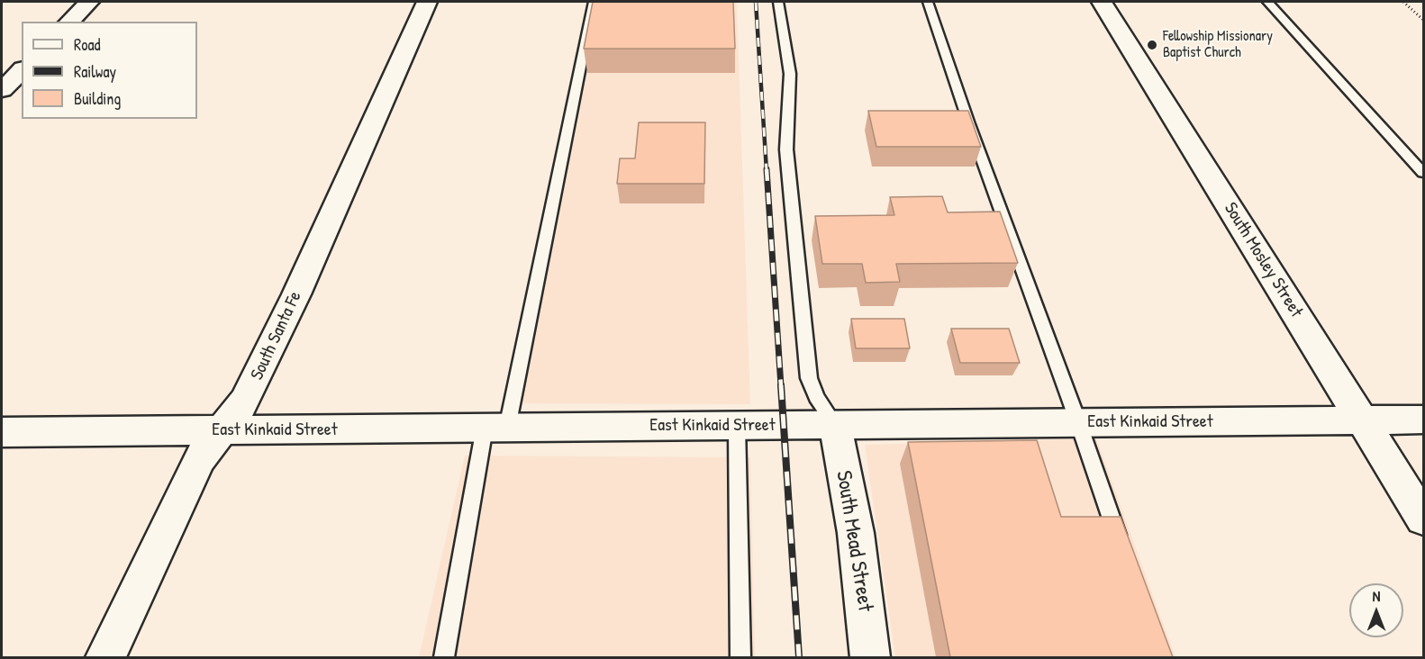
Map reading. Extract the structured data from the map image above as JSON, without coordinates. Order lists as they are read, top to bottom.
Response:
{
  "streets": {
    "street": [
      "South Mosley Street",
      "South Santa Fe",
      "East Kinkaid Street",
      "South Mead Street"
    ]
  },
  "crossings": [
    ["South Mosley Street", "East Kinkaid Street"],
    ["South Santa Fe", "East Kinkaid Street"],
    ["East Kinkaid Street", "South Mead Street"]
  ],
  "places": ["Fellowship Missionary Baptist Church"],
  "legend": ["Road", "Railway", "Building"],
  "north": "top"
}
